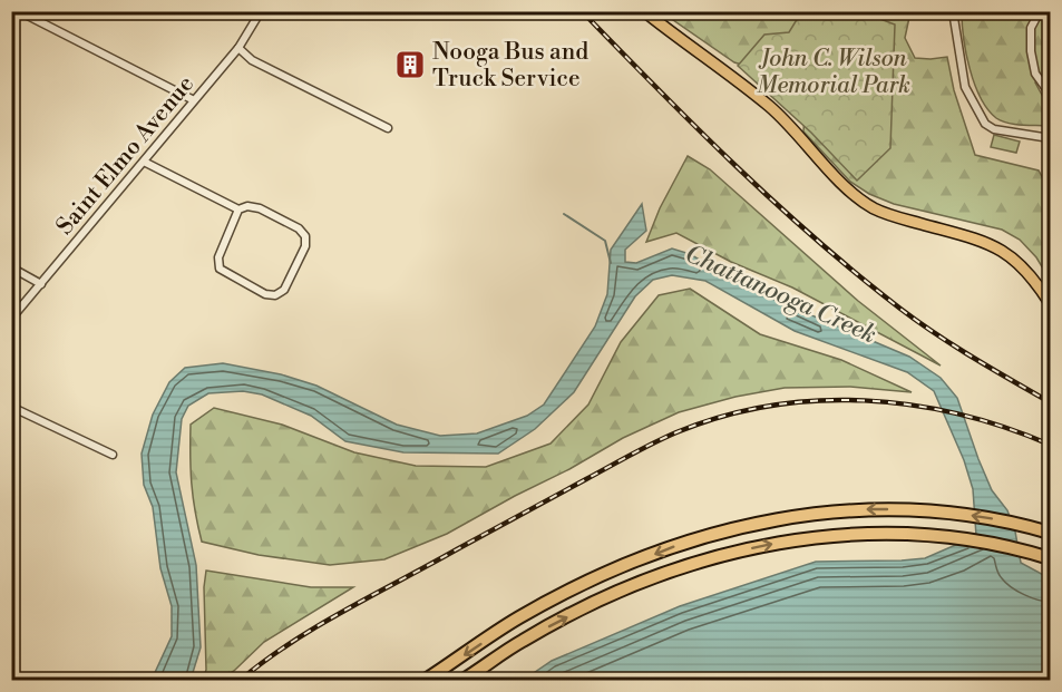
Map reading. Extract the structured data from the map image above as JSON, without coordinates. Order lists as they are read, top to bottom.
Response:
{
  "streets": {
    "street": ["Saint Elmo Avenue"]
  },
  "water": ["Chattanooga Creek"],
  "parks": ["John C. Wilson Memorial Park"],
  "places": {
    "building": ["Nooga Bus and Truck Service"]
  }
}
